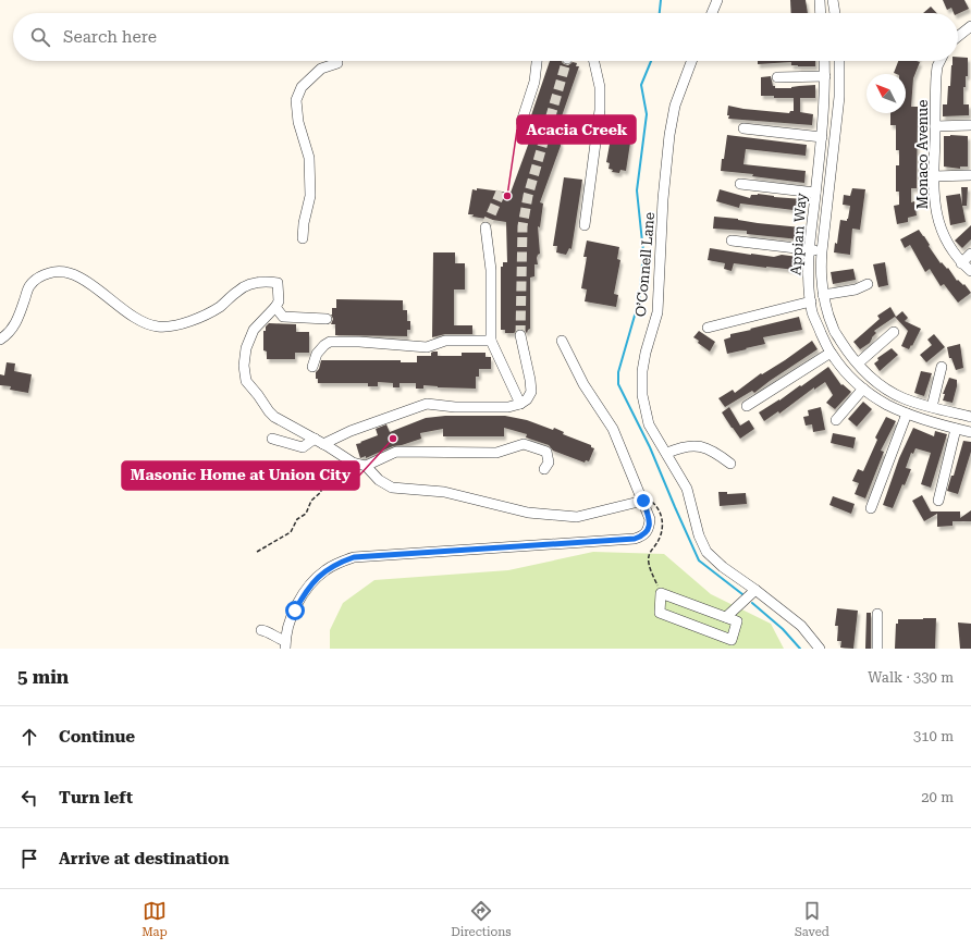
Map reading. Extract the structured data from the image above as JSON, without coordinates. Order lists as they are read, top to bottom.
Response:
{
  "streets": {
    "street": ["Monaco Avenue", "Appian Way", "O’Connell Lane"]
  },
  "places": ["Acacia Creek", "Masonic Home at Union City"],
  "north": "top left",
  "page": {
    "search": "Search here",
    "heading": ["5 min", "Walk · 330 m"],
    "list": [
      ["Continue", "310 m"],
      ["Turn left", "20 m"],
      "Arrive at destination"
    ],
    "nav": ["Map", "Directions", "Saved"]
  }
}
